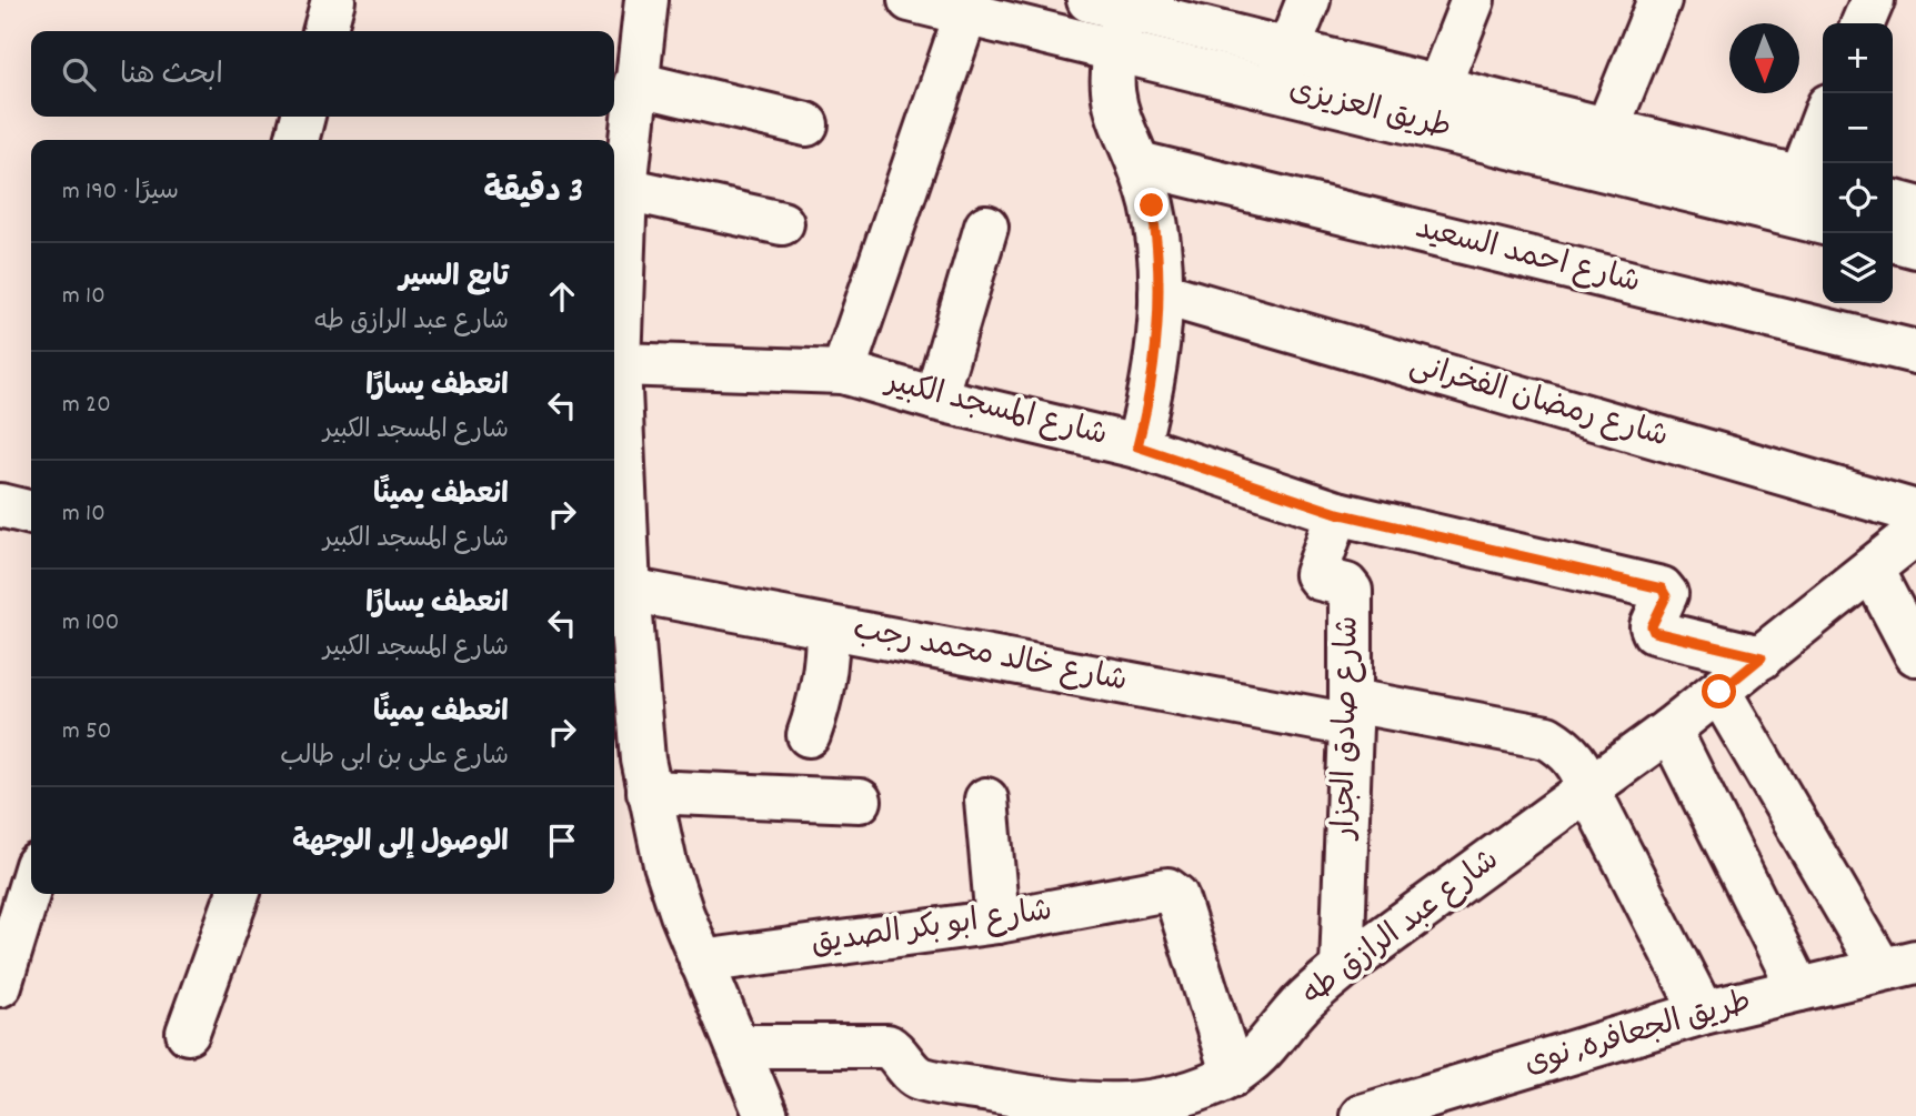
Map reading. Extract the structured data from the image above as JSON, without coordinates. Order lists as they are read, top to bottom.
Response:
{
  "streets": {
    "street": [
      "طريق العزيزى",
      "شارع احمد السعيد",
      "شارع رمضان الفخرانى",
      "شارع المسجد الكبير",
      "شارع خالد محمد رجب",
      "شارع صادق الجزار",
      "شارع ابو بكر الصديق",
      "شارع عبد الرازق طه",
      "طريق الجعافره, نوى"
    ]
  },
  "crossings": [
    ["شارع المسجد الكبير", "شارع صادق الجزار"],
    ["شارع المسجد الكبير", "شارع عبد الرازق طه"],
    ["شارع خالد محمد رجب", "شارع صادق الجزار"],
    ["شارع خالد محمد رجب", "شارع عبد الرازق طه"],
    ["شارع خالد محمد رجب", "طريق الجعافره, نوى"],
    ["شارع صادق الجزار", "شارع عبد الرازق طه"],
    ["شارع ابو بكر الصديق", "شارع عبد الرازق طه"]
  ],
  "north": "bottom",
  "page": {
    "map_buttons": ["+", "−"],
    "search": "ابحث هنا",
    "heading": ["3 دقيقة", "سيرًا · 190 m"],
    "list": [
      ["تابع السير", "شارع عبد الرازق طه", "10 m"],
      ["انعطف يسارًا", "شارع المسجد الكبير", "20 m"],
      ["انعطف يمينًا", "شارع المسجد الكبير", "10 m"],
      ["انعطف يسارًا", "شارع المسجد الكبير", "100 m"],
      ["انعطف يمينًا", "شارع على بن ابى طالب", "50 m"],
      "الوصول إلى الوجهة"
    ]
  }
}
